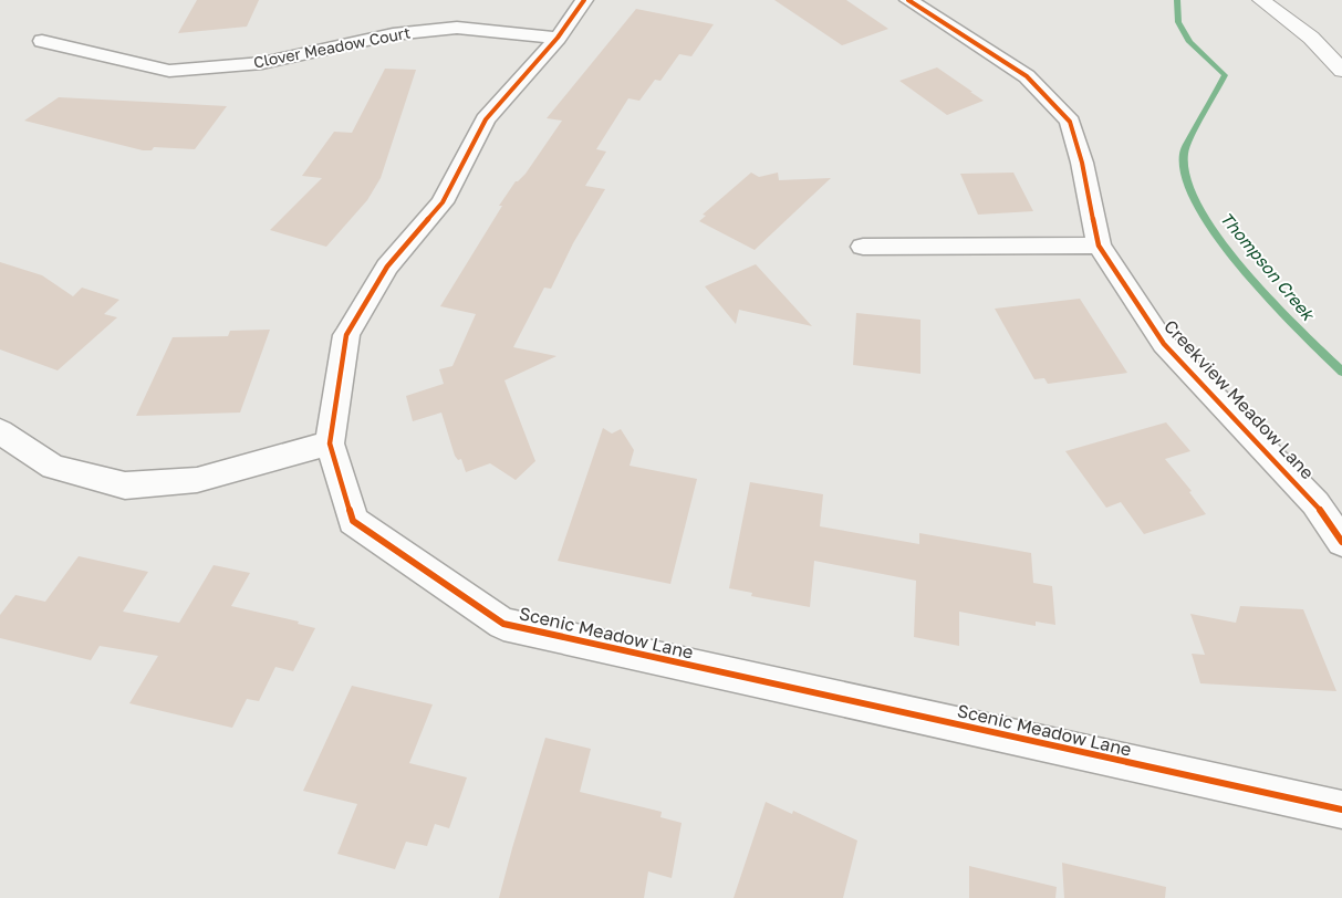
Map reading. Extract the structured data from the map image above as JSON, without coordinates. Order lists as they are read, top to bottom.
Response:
{
  "streets": {
    "street": ["Clover Meadow Court", "Creekview Meadow Lane", "Scenic Meadow Lane"]
  },
  "crossings": [
    ["Clover Meadow Court", "Scenic Meadow Lane"]
  ],
  "water": ["Thompson Creek"]
}
